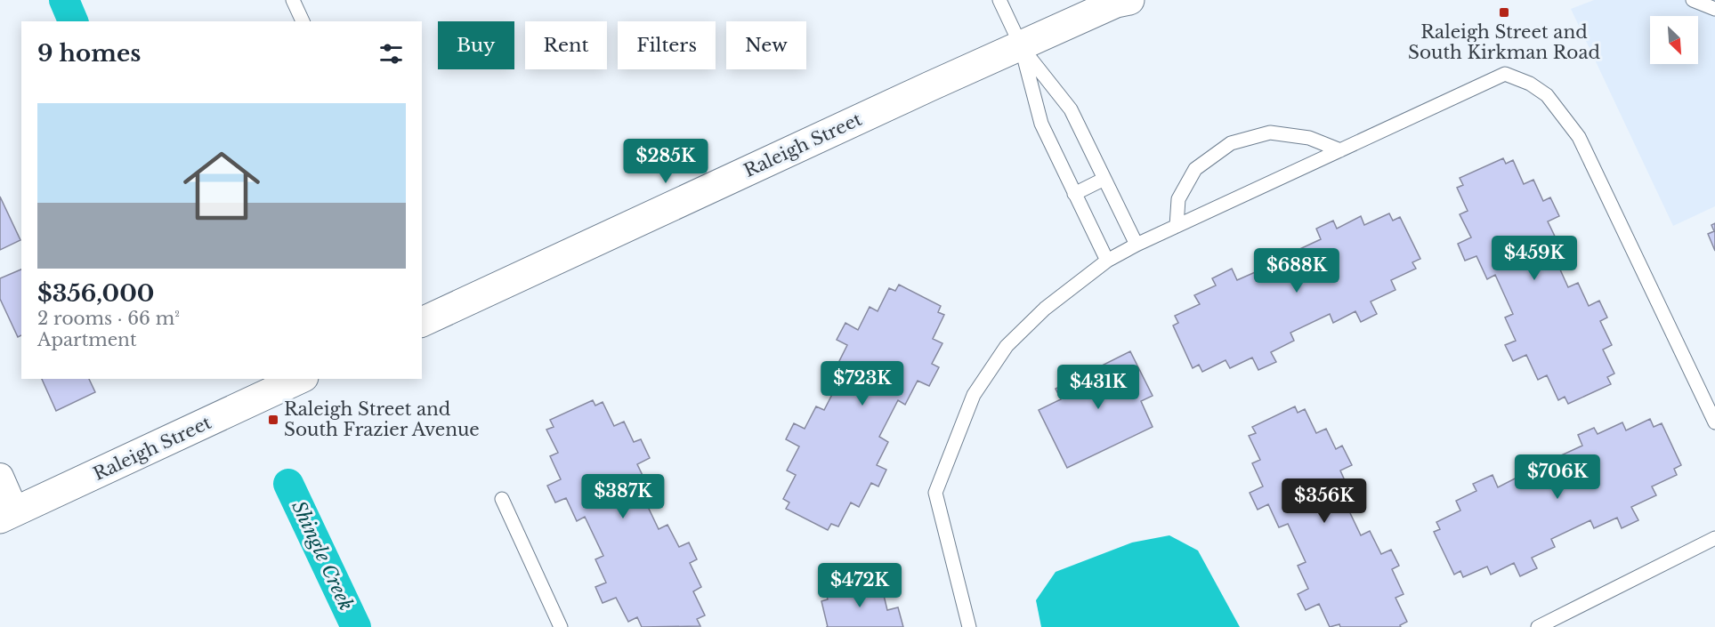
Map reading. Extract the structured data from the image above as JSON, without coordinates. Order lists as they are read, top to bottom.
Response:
{
  "streets": {
    "street": ["Raleigh Street"]
  },
  "water": ["Shingle Creek"],
  "places": {
    "transit": ["Raleigh Street and South Kirkman Road", "Raleigh Street and South Frazier Avenue"]
  },
  "north": "bottom right",
  "page": {
    "chip": [
      "Buy",
      "Rent",
      "Filters",
      "New"
    ],
    "heading": "9 homes",
    "list": [
      {
        "name": "$356,000",
        "note": "2 rooms · 66 m² · Apartment"
      }
    ],
    "price": [
      "$285K",
      "$459K",
      "$688K",
      "$723K",
      "$431K",
      "$706K",
      "$387K",
      "$356K",
      "$472K"
    ]
  }
}
